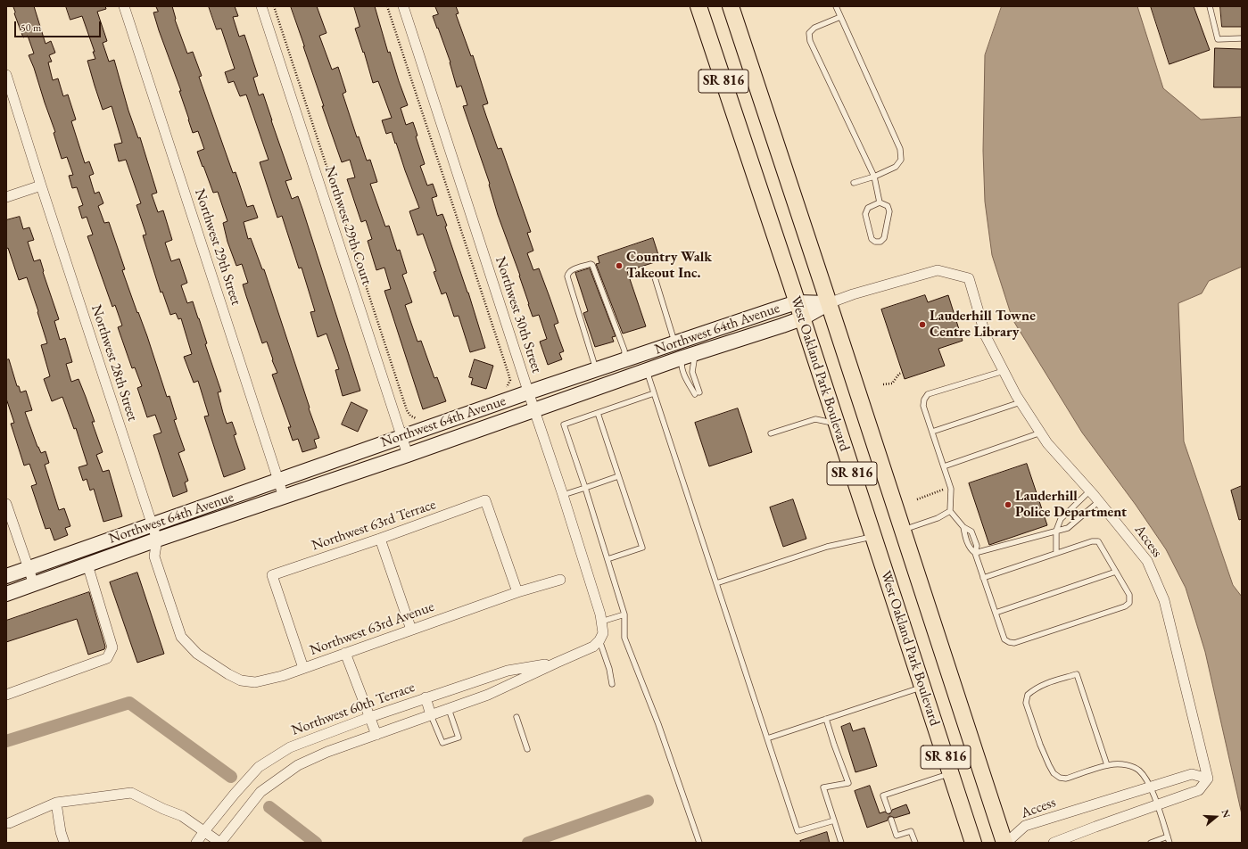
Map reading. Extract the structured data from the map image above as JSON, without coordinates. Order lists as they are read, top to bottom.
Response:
{
  "streets": {
    "main road": ["SR 816", "West Oakland Park Boulevard"],
    "street": [
      "Northwest 29th Court",
      "Northwest 29th Street",
      "Northwest 30th Street",
      "Northwest 64th Avenue",
      "Northwest 28th Street",
      "Northwest 63rd Terrace",
      "Access",
      "Northwest 63rd Avenue",
      "Northwest 60th Terrace"
    ]
  },
  "crossings": [
    ["Northwest 29th Court", "Northwest 64th Avenue"],
    ["Northwest 29th Street", "Northwest 64th Avenue"],
    ["Northwest 30th Street", "Northwest 64th Avenue"],
    ["Northwest 30th Street", "Northwest 60th Terrace"],
    ["Northwest 64th Avenue", "Northwest 28th Street"],
    ["Northwest 64th Avenue", "West Oakland Park Boulevard"],
    ["Northwest 64th Avenue", "Access"],
    ["Northwest 28th Street", "Northwest 63rd Avenue"],
    ["West Oakland Park Boulevard", "Access"],
    ["Northwest 63rd Terrace", "Northwest 63rd Avenue"]
  ],
  "places": ["Country Walk Takeout Inc.", "Lauderhill Towne Centre Library", "Lauderhill Police Department"],
  "scale_bar": "50 m",
  "north": "right"
}
